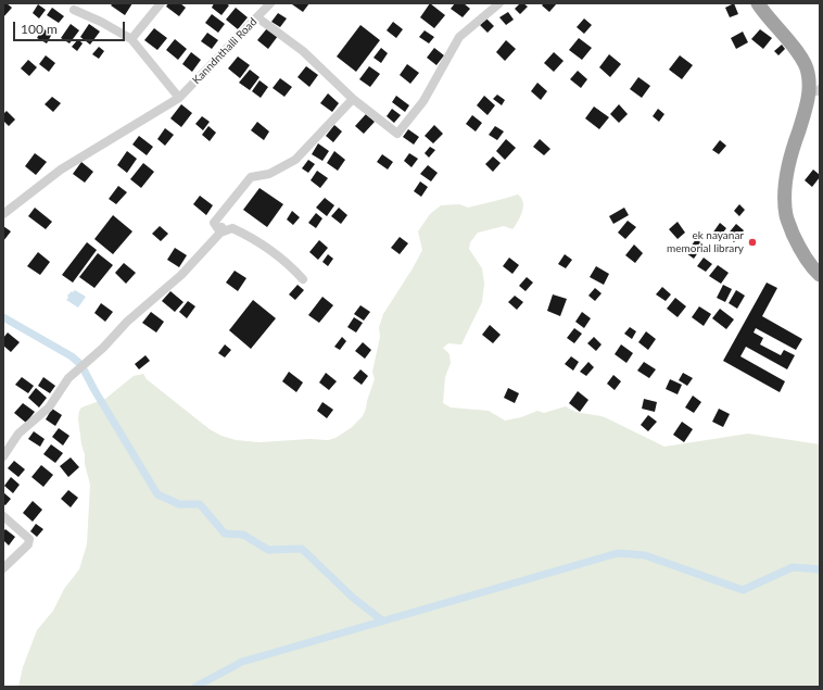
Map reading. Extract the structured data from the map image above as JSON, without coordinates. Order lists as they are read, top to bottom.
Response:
{
  "streets": {
    "street": ["Kanndnthalli Road"]
  },
  "places": ["ek nayanar memorial library"],
  "scale_bar": "100 m"
}
